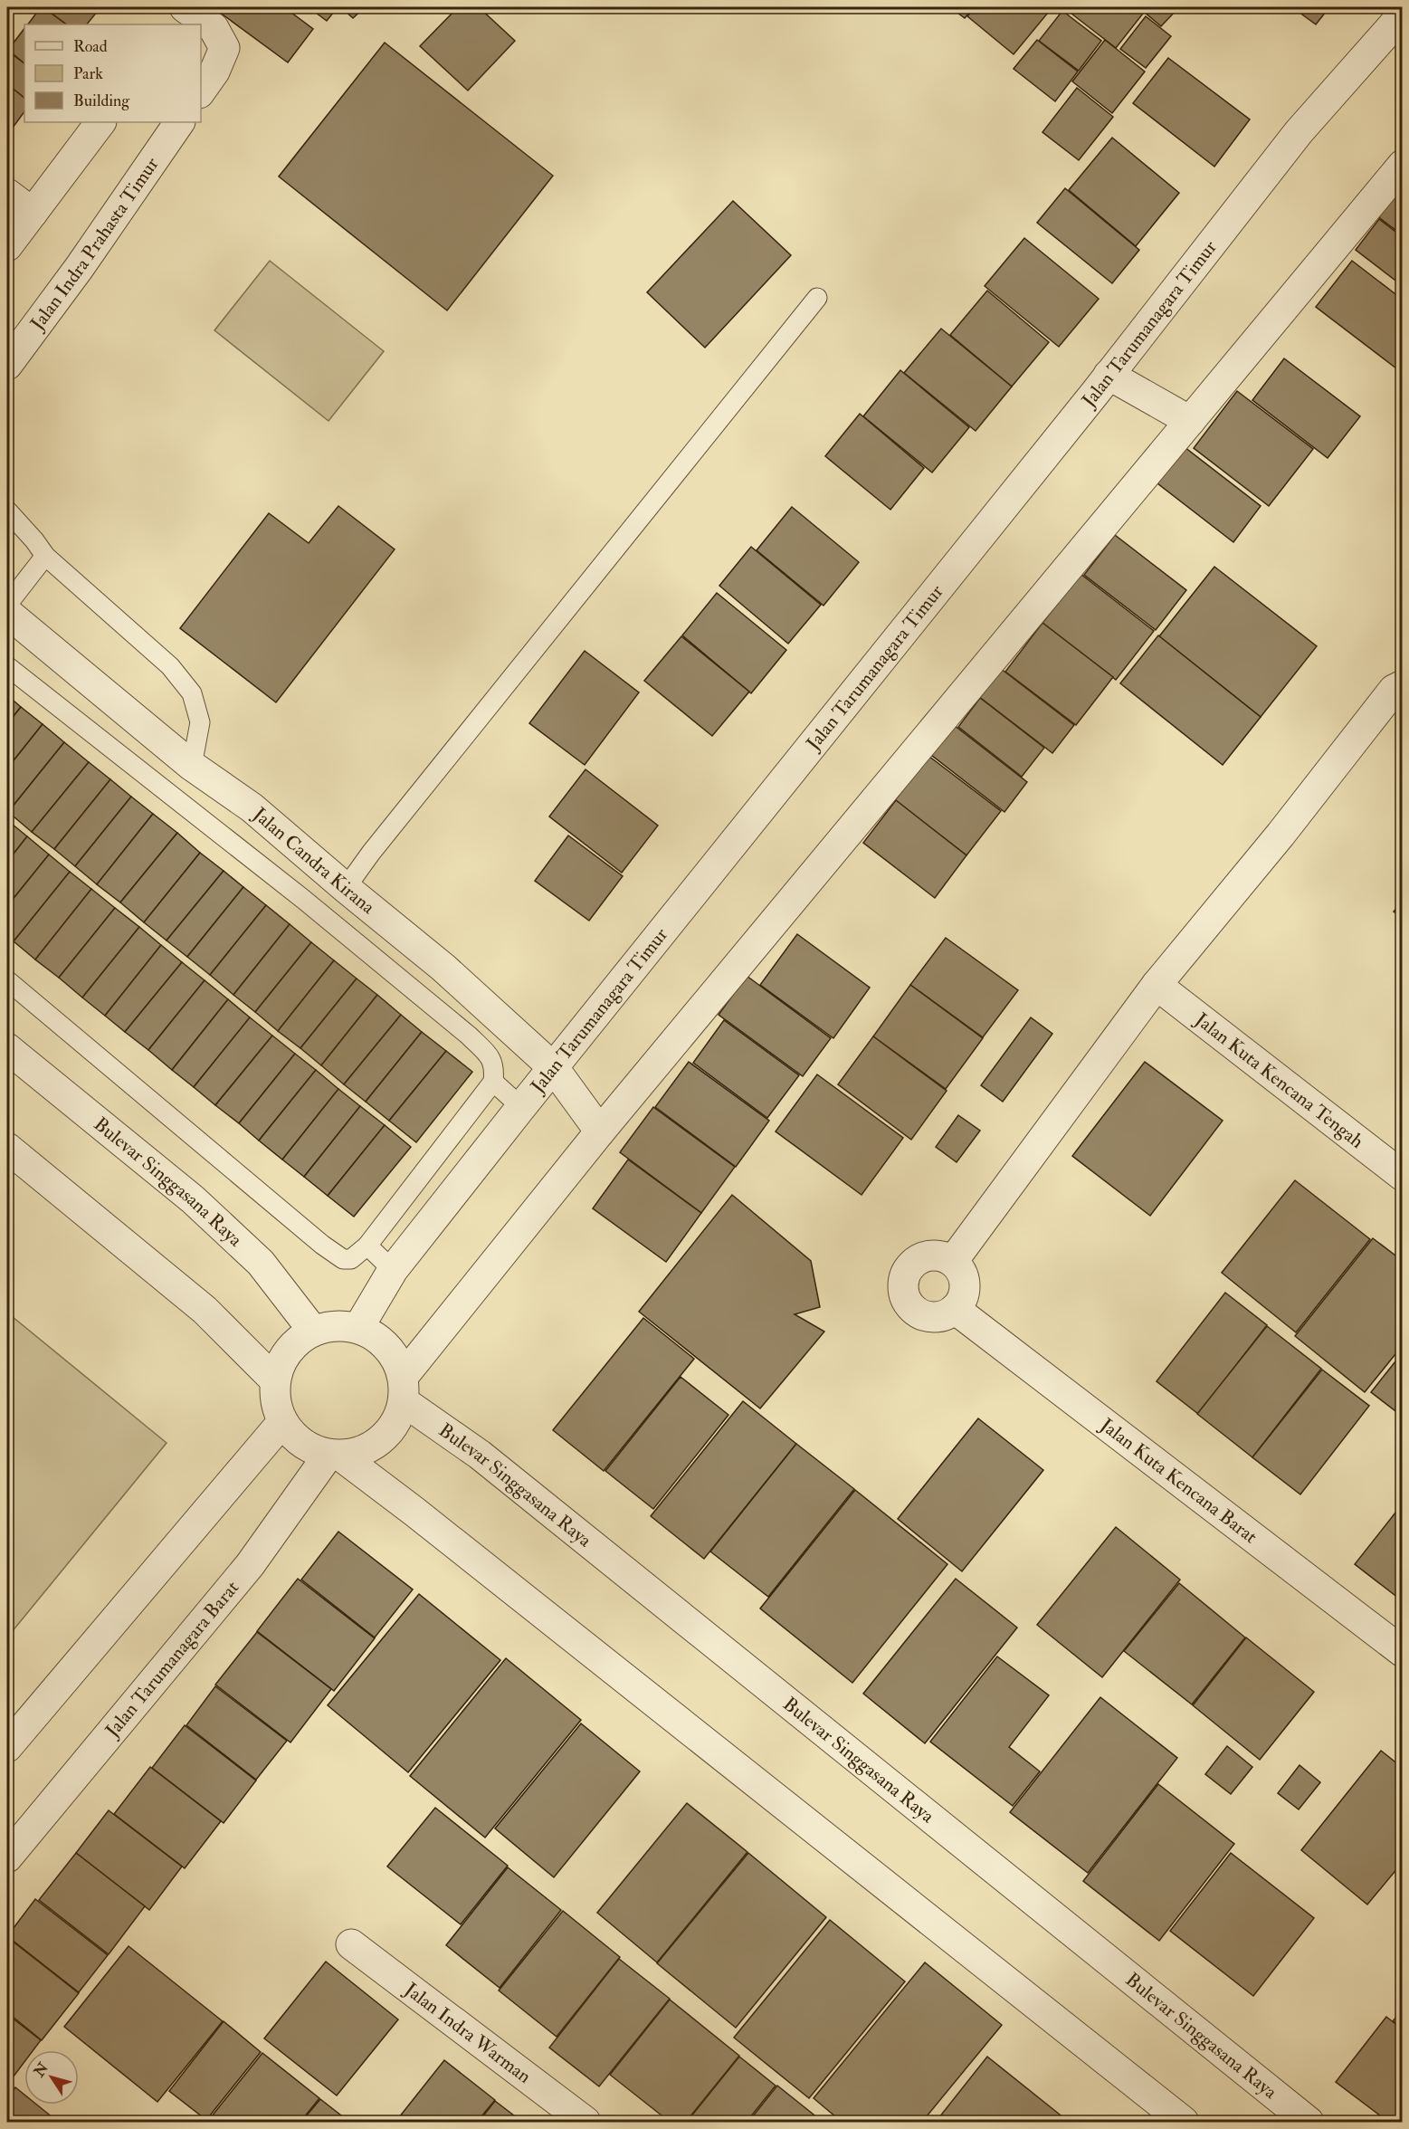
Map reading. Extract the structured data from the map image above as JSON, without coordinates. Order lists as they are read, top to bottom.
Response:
{
  "streets": {
    "street": [
      "Jalan Indra Prahasta Timur",
      "Jalan Tarumanagara Timur",
      "Jalan Candra Kirana",
      "Jalan Kuta Kencana Tengah",
      "Bulevar Singgasana Raya",
      "Jalan Kuta Kencana Barat",
      "Jalan Tarumanagara Barat",
      "Jalan Indra Warman"
    ]
  },
  "crossings": [
    ["Jalan Tarumanagara Timur", "Jalan Candra Kirana"],
    ["Jalan Tarumanagara Timur", "Bulevar Singgasana Raya"],
    ["Jalan Tarumanagara Timur", "Jalan Tarumanagara Barat"],
    ["Bulevar Singgasana Raya", "Jalan Tarumanagara Barat"]
  ],
  "legend": ["Road", "Park", "Building"],
  "north": "top left"
}
